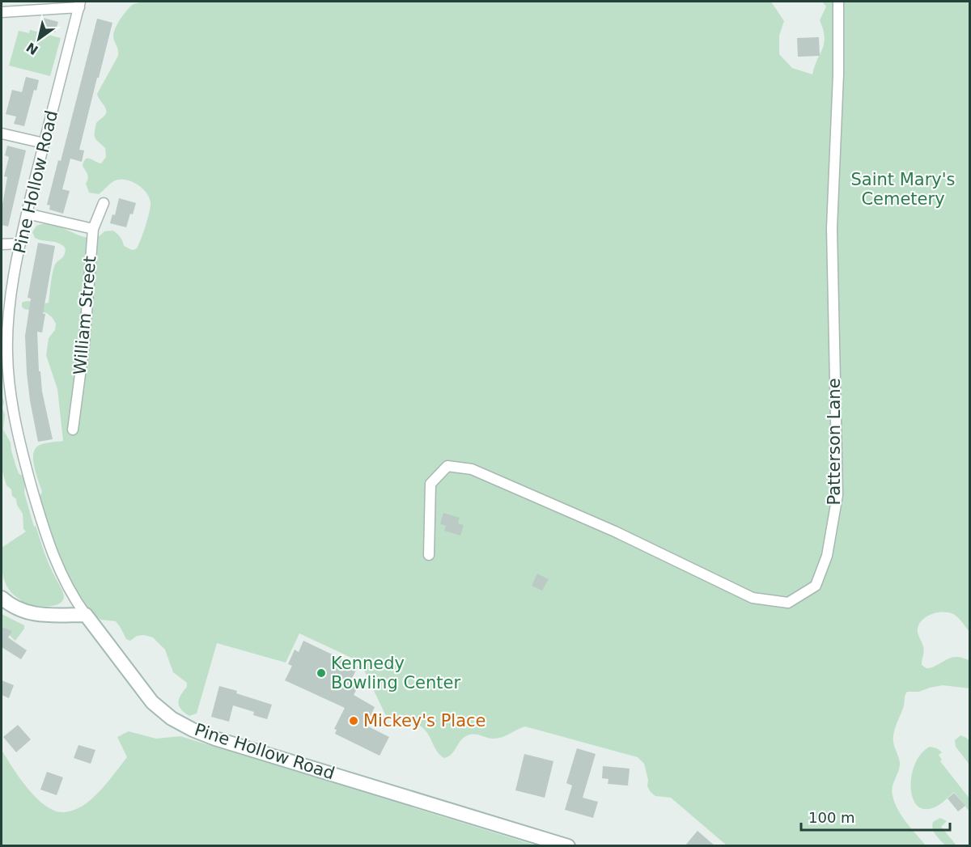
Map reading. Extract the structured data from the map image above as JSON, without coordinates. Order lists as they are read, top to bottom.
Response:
{
  "streets": {
    "street": ["Pine Hollow Road", "William Street", "Patterson Lane"]
  },
  "parks": ["Saint Mary's Cemetery"],
  "places": ["Kennedy Bowling Center", "Mickey's Place"],
  "scale_bar": "100 m",
  "north": "bottom left"
}
